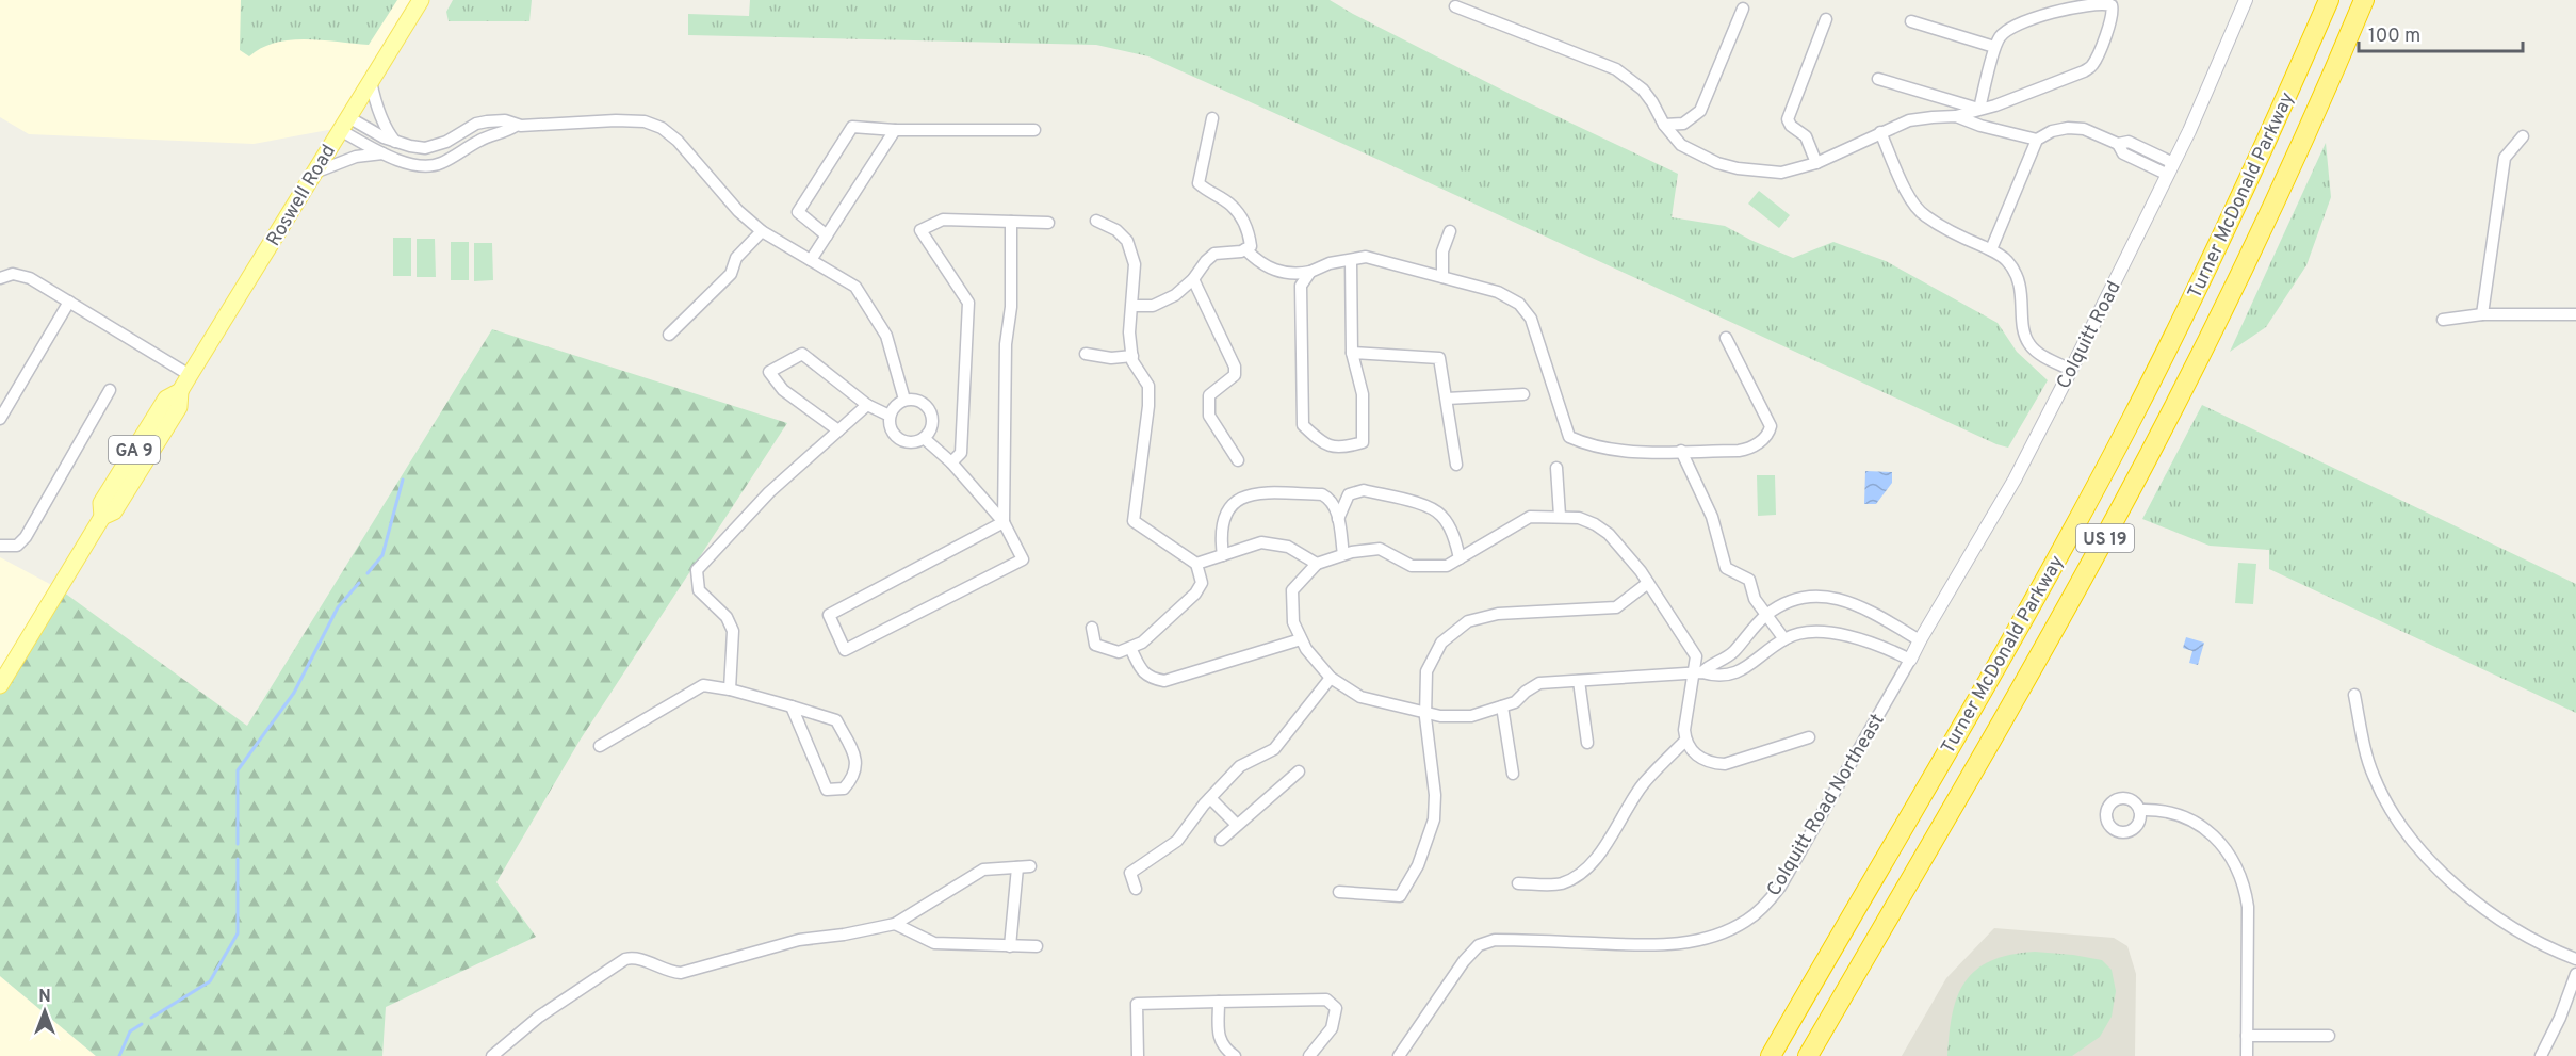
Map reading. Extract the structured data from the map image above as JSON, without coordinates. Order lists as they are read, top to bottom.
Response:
{
  "streets": {
    "highway": ["Turner McDonald Parkway", "US 19"],
    "main road": ["Roswell Road", "GA 9"],
    "street": ["Colquitt Road", "Colquitt Road Northeast"]
  },
  "crossings": [
    ["Colquitt Road", "Colquitt Road Northeast"]
  ],
  "scale_bar": "100 m",
  "north": "top"
}
